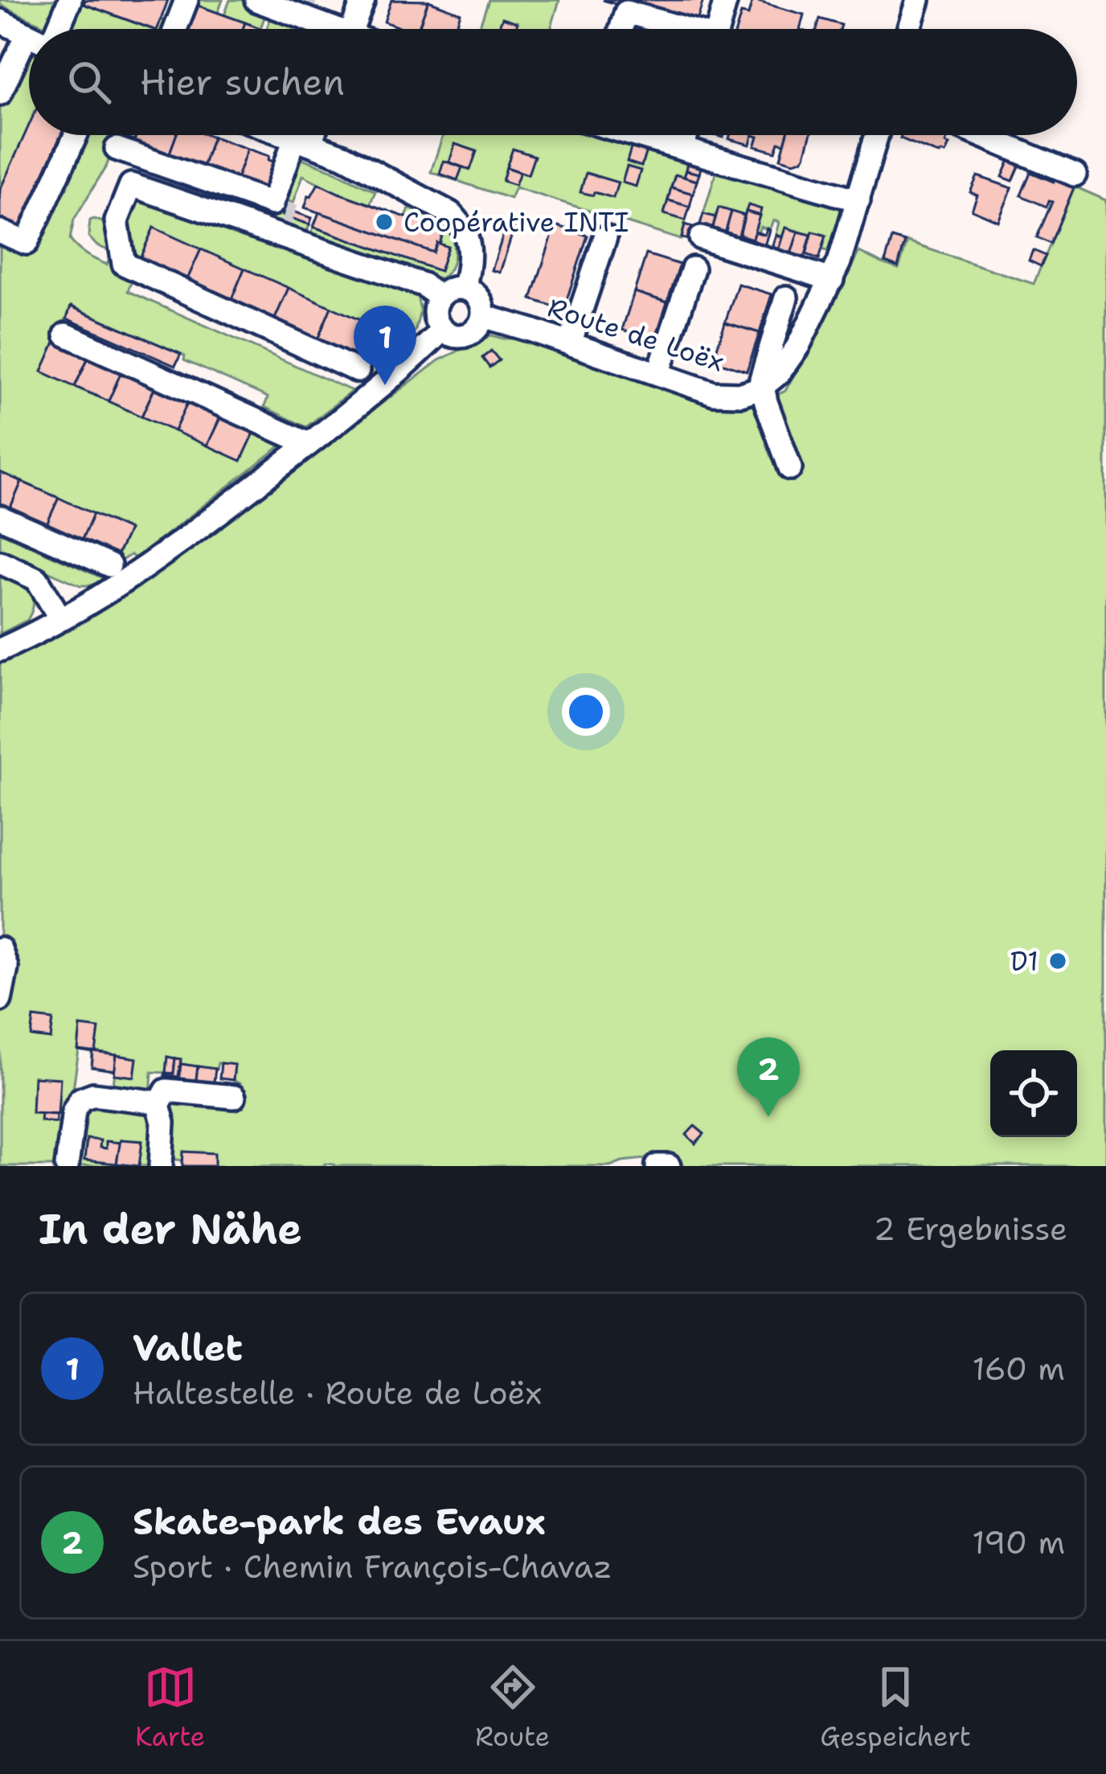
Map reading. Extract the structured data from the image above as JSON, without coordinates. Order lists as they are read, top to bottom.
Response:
{
  "streets": {
    "street": ["Route de Loëx"]
  },
  "places": ["Coopérative INTI", "D1"],
  "page": {
    "search": "Hier suchen",
    "pins": ["1", "2"],
    "heading": ["In der Nähe", "2 Ergebnisse"],
    "list": [
      {
        "mark": "1",
        "name": "Vallet",
        "note": "Haltestelle · Route de Loëx",
        "value": "160 m"
      },
      {
        "mark": "2",
        "name": "Skate-park des Evaux",
        "note": "Sport · Chemin François-Chavaz",
        "value": "190 m"
      }
    ],
    "nav": ["Karte", "Route", "Gespeichert"]
  }
}
